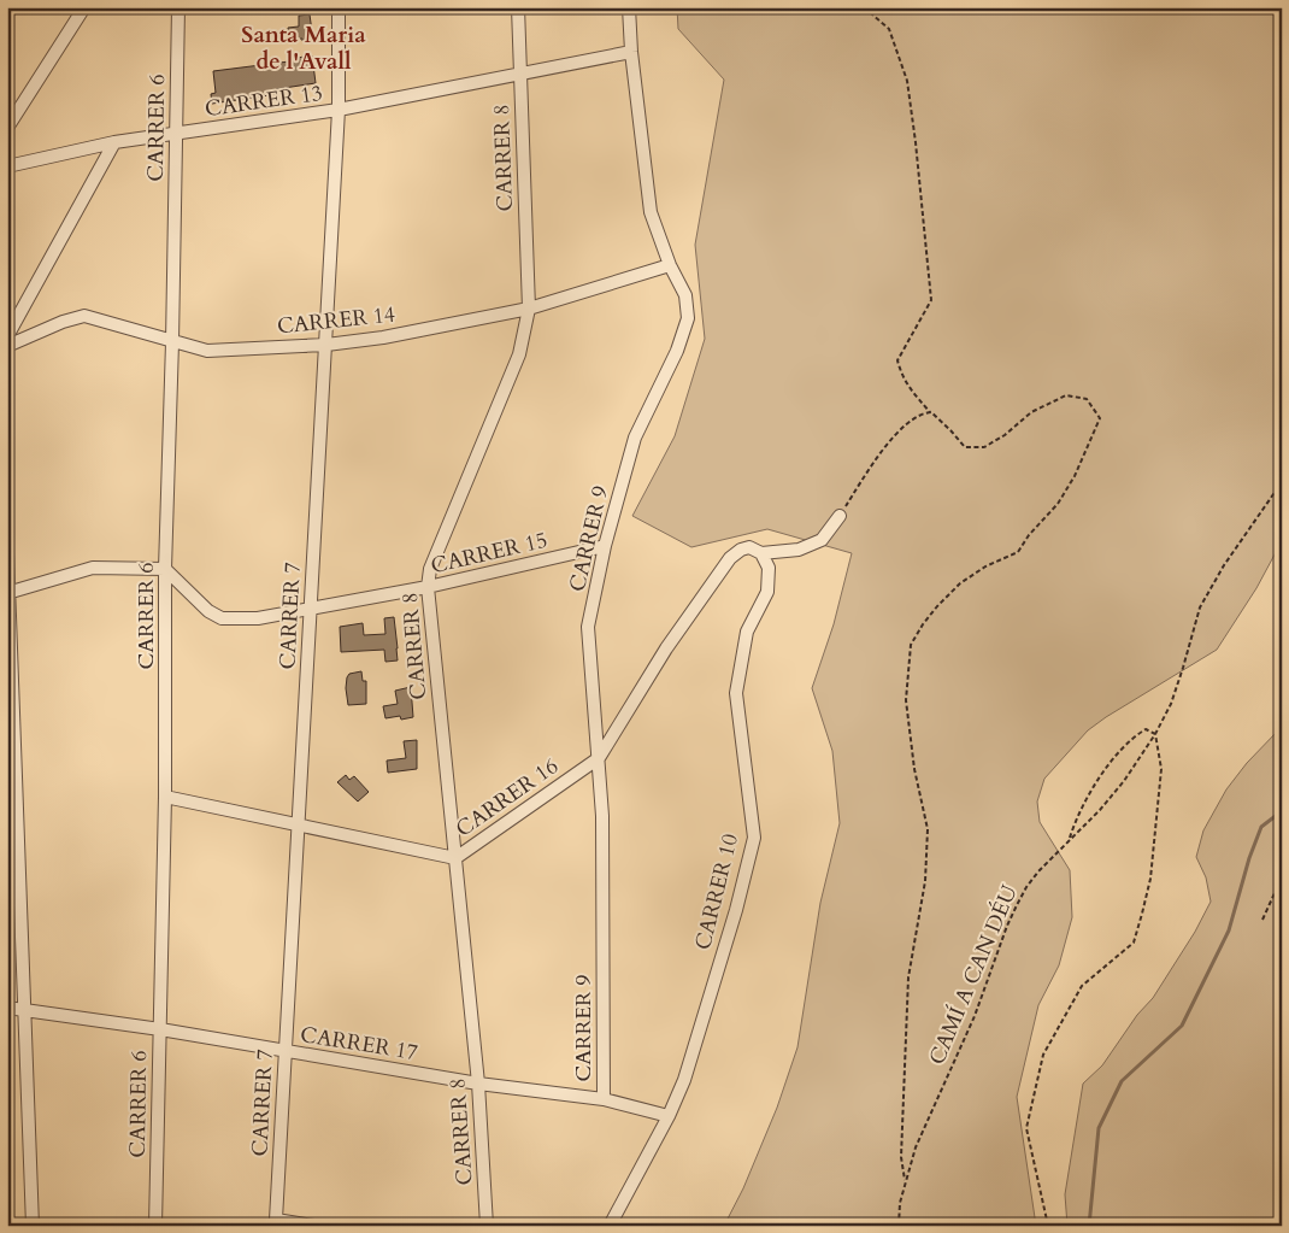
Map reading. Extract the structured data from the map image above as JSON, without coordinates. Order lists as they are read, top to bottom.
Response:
{
  "streets": {
    "street": [
      "CARRER 13",
      "CARRER 6",
      "CARRER 8",
      "CARRER 14",
      "CARRER 9",
      "CARRER 15",
      "CARRER 7",
      "CARRER 16",
      "CARRER 10",
      "CARRER 17"
    ],
    "path": ["CAMÍ A CAN DÉU"]
  },
  "crossings": [
    ["CARRER 13", "CARRER 6"],
    ["CARRER 13", "CARRER 8"],
    ["CARRER 13", "CARRER 9"],
    ["CARRER 13", "CARRER 7"],
    ["CARRER 6", "CARRER 14"],
    ["CARRER 6", "CARRER 15"],
    ["CARRER 6", "CARRER 16"],
    ["CARRER 6", "CARRER 17"],
    ["CARRER 8", "CARRER 14"],
    ["CARRER 8", "CARRER 15"],
    ["CARRER 8", "CARRER 16"],
    ["CARRER 8", "CARRER 17"],
    ["CARRER 14", "CARRER 9"],
    ["CARRER 14", "CARRER 7"],
    ["CARRER 9", "CARRER 15"],
    ["CARRER 9", "CARRER 16"],
    ["CARRER 9", "CARRER 17"],
    ["CARRER 15", "CARRER 7"],
    ["CARRER 7", "CARRER 16"],
    ["CARRER 7", "CARRER 17"],
    ["CARRER 16", "CARRER 10"],
    ["CARRER 10", "CARRER 17"]
  ],
  "districts": ["Santa Maria de l'Avall"]
}
